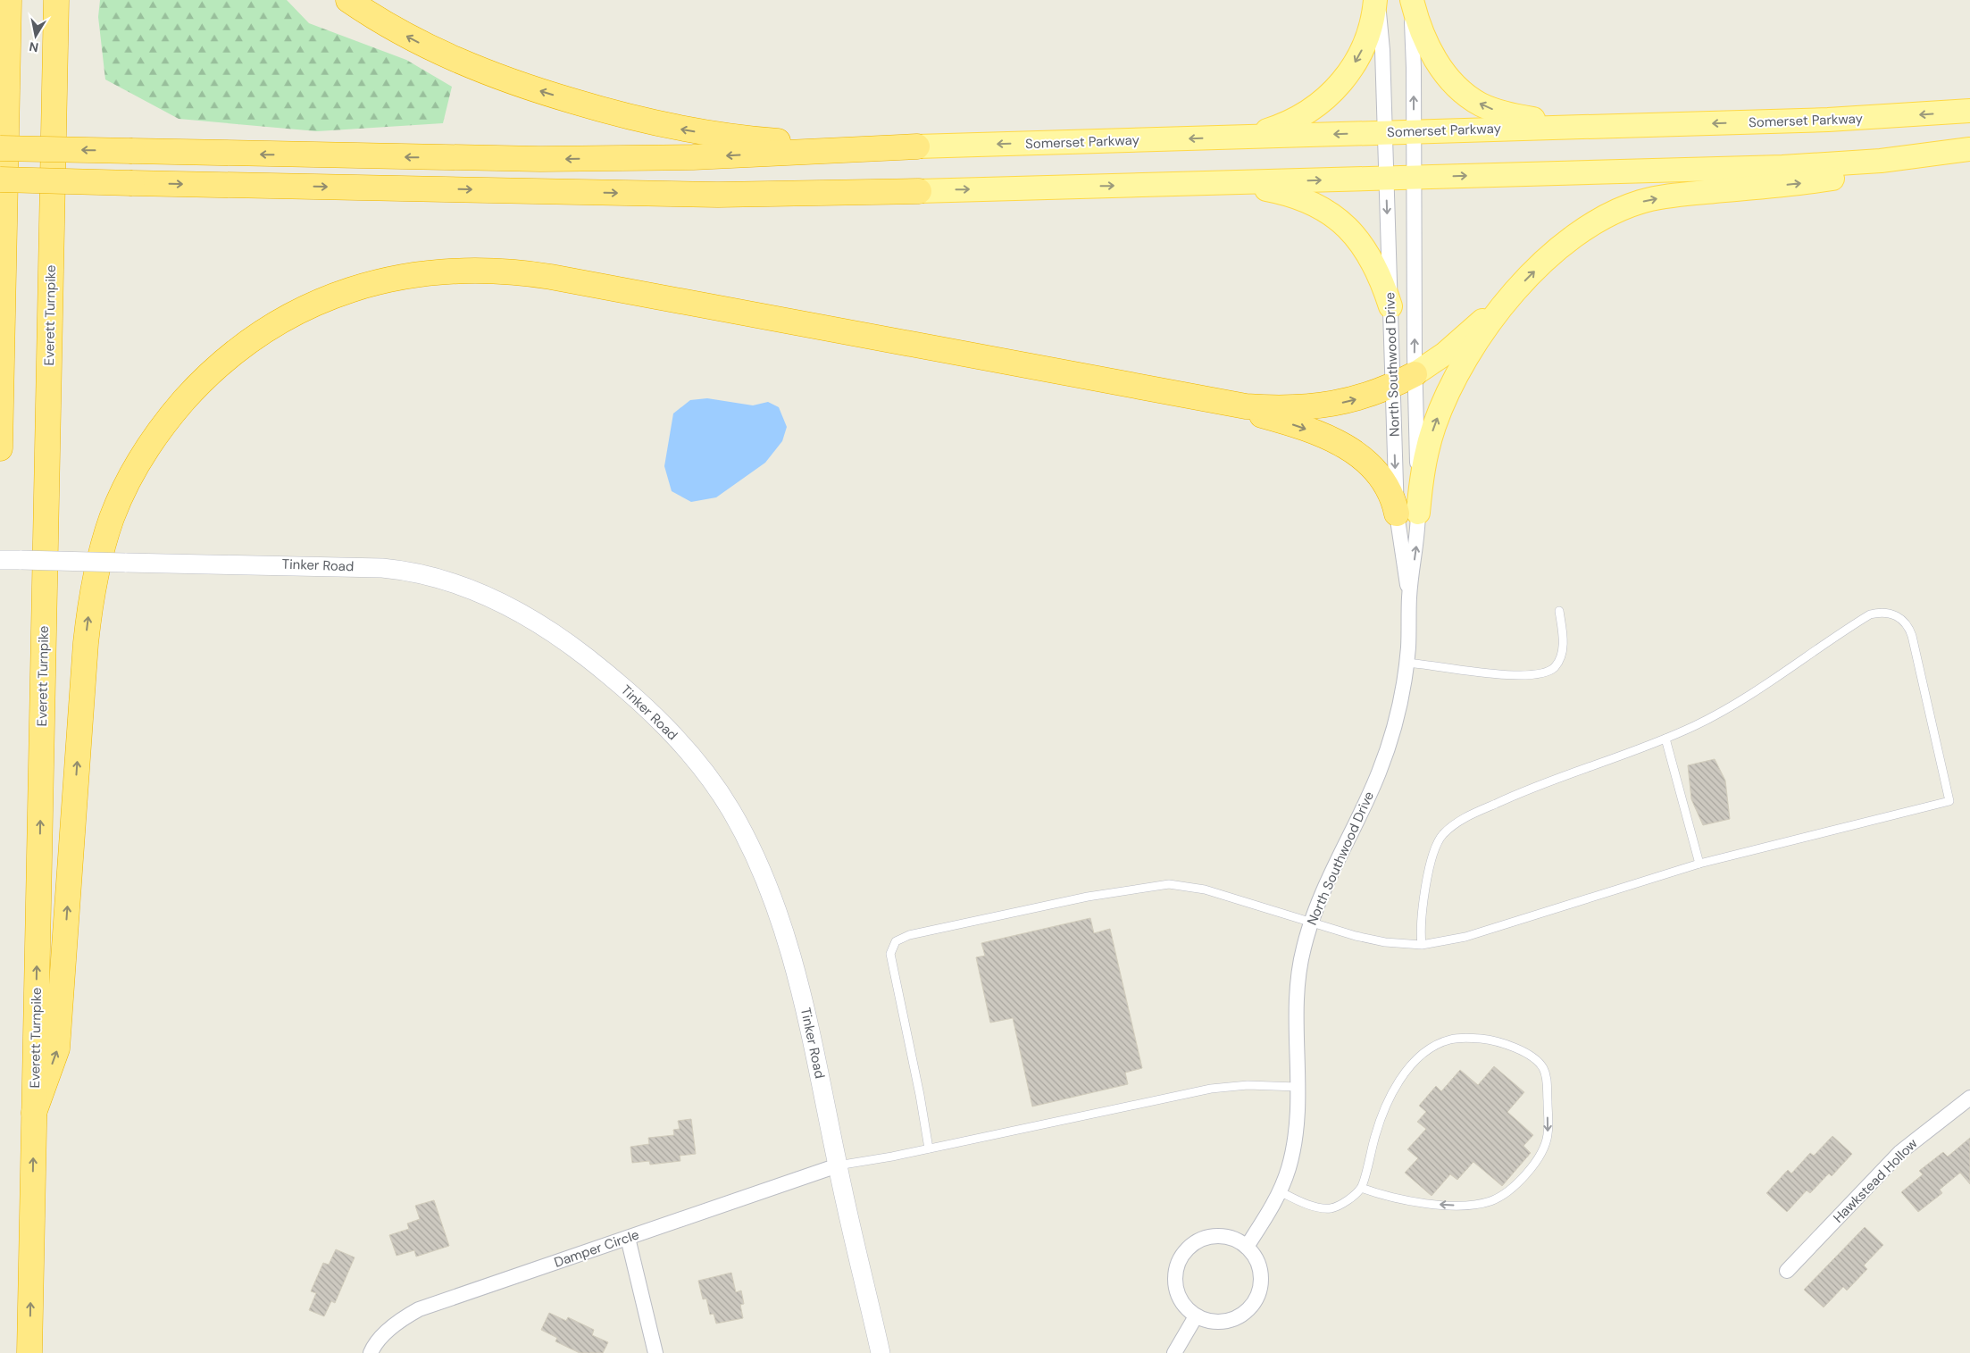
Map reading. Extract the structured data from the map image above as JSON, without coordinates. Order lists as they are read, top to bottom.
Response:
{
  "streets": {
    "highway": ["Everett Turnpike"],
    "main road": ["Somerset Parkway"],
    "street": [
      "North Southwood Drive",
      "Tinker Road",
      "Hawkstead Hollow",
      "Damper Circle"
    ]
  },
  "crossings": [
    ["Somerset Parkway", "North Southwood Drive"],
    ["Tinker Road", "Damper Circle"]
  ],
  "north": "bottom"
}
